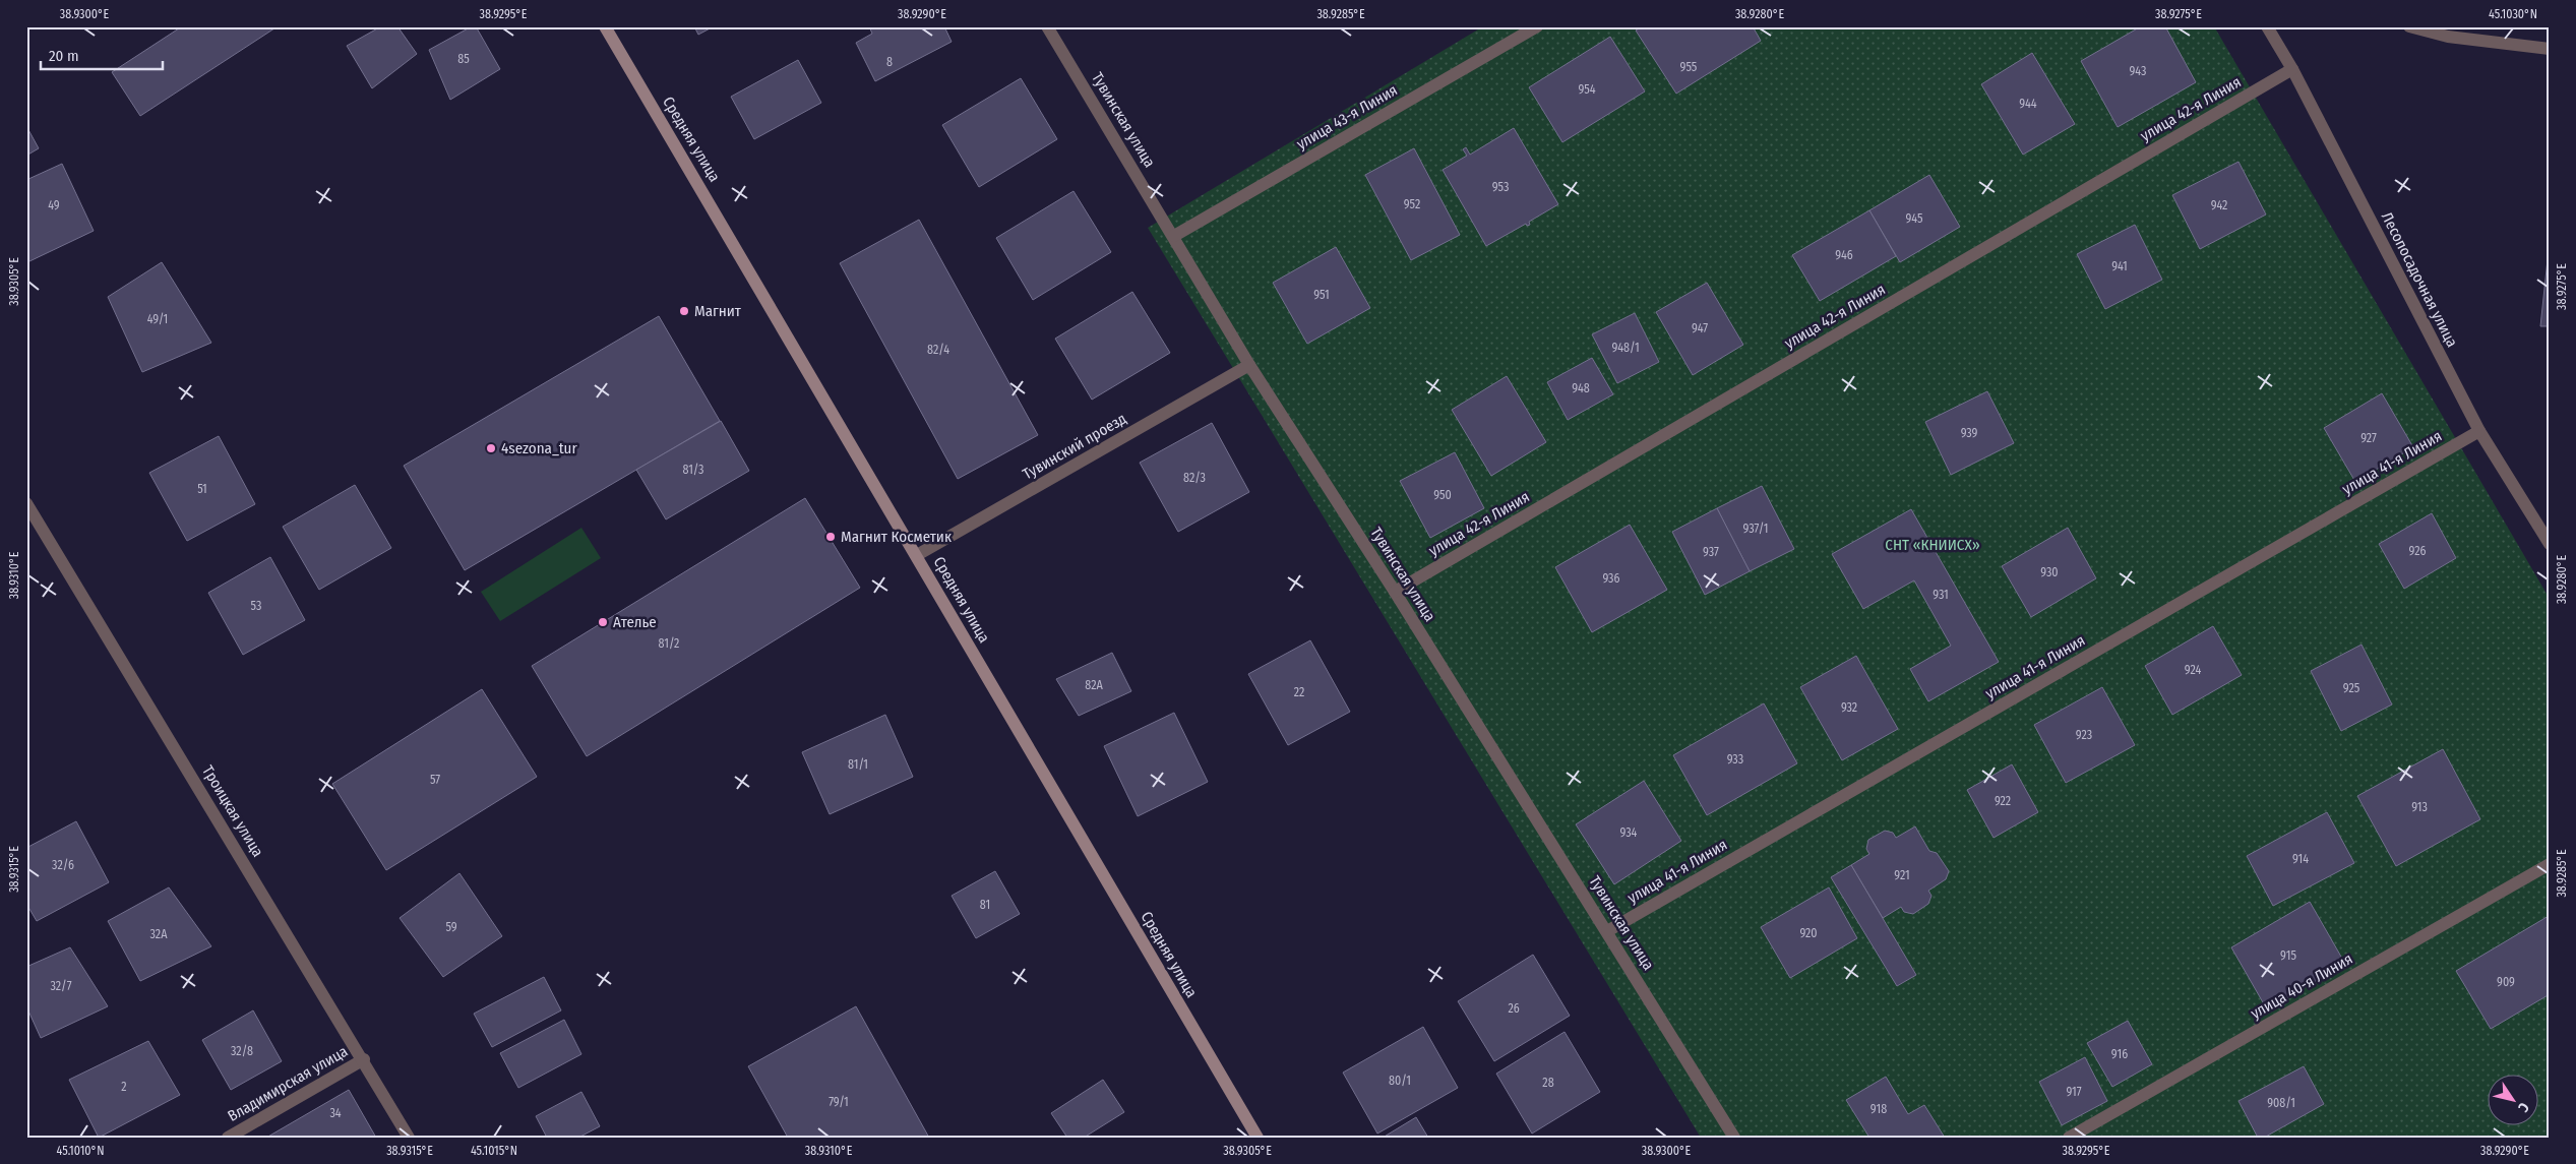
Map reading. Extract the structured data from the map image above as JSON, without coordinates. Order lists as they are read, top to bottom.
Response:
{
  "streets": {
    "street": [
      "улица 42-я Линия",
      "улица 43-я Линия",
      "Тувинская улица",
      "Средняя улица",
      "Лесопосадочная улица",
      "Тувинский проезд",
      "улица 41-я Линия",
      "Троицкая улица",
      "улица 40-я Линия",
      "Владимирская улица"
    ]
  },
  "crossings": [
    ["улица 42-я Линия", "Тувинская улица"],
    ["улица 42-я Линия", "Лесопосадочная улица"],
    ["улица 43-я Линия", "Тувинская улица"],
    ["Тувинская улица", "Тувинский проезд"],
    ["Тувинская улица", "улица 41-я Линия"],
    ["Средняя улица", "Тувинский проезд"],
    ["Лесопосадочная улица", "улица 41-я Линия"],
    ["Троицкая улица", "Владимирская улица"]
  ],
  "parks": ["СНТ «КНИИСХ»"],
  "places": [
    "Магнит",
    "4sezona_tur",
    "Магнит Косметик",
    "Ателье"
  ],
  "house_numbers": [
    "85",
    "8",
    "955",
    "943",
    "954",
    "944",
    "953",
    "952",
    "49",
    "942",
    "945",
    "946",
    "941",
    "951",
    "49/1",
    "947",
    "948/1",
    "82/4",
    "948",
    "939",
    "927",
    "81/3",
    "82/3",
    "51",
    "950",
    "937/1",
    "926",
    "937",
    "930",
    "936",
    "931",
    "53",
    "81/2",
    "924",
    "82А",
    "925",
    "22",
    "932",
    "923",
    "933",
    "81/1",
    "57",
    "922",
    "913",
    "934",
    "914",
    "32/6",
    "921",
    "81",
    "59",
    "920",
    "32А",
    "915",
    "909",
    "32/7",
    "26",
    "32/8",
    "916",
    "80/1",
    "28",
    "2",
    "917",
    "79/1",
    "908/1",
    "918",
    "34"
  ],
  "scale_bar": "20 m",
  "north": "bottom right",
  "coordinates": [
    "38.9300°E",
    "38.9295°E",
    "38.9290°E",
    "38.9285°E",
    "38.9280°E",
    "38.9275°E",
    "45.1030°N",
    "38.9305°E",
    "38.9310°E",
    "38.9315°E",
    "45.1010°N",
    "45.1015°N"
  ]
}
